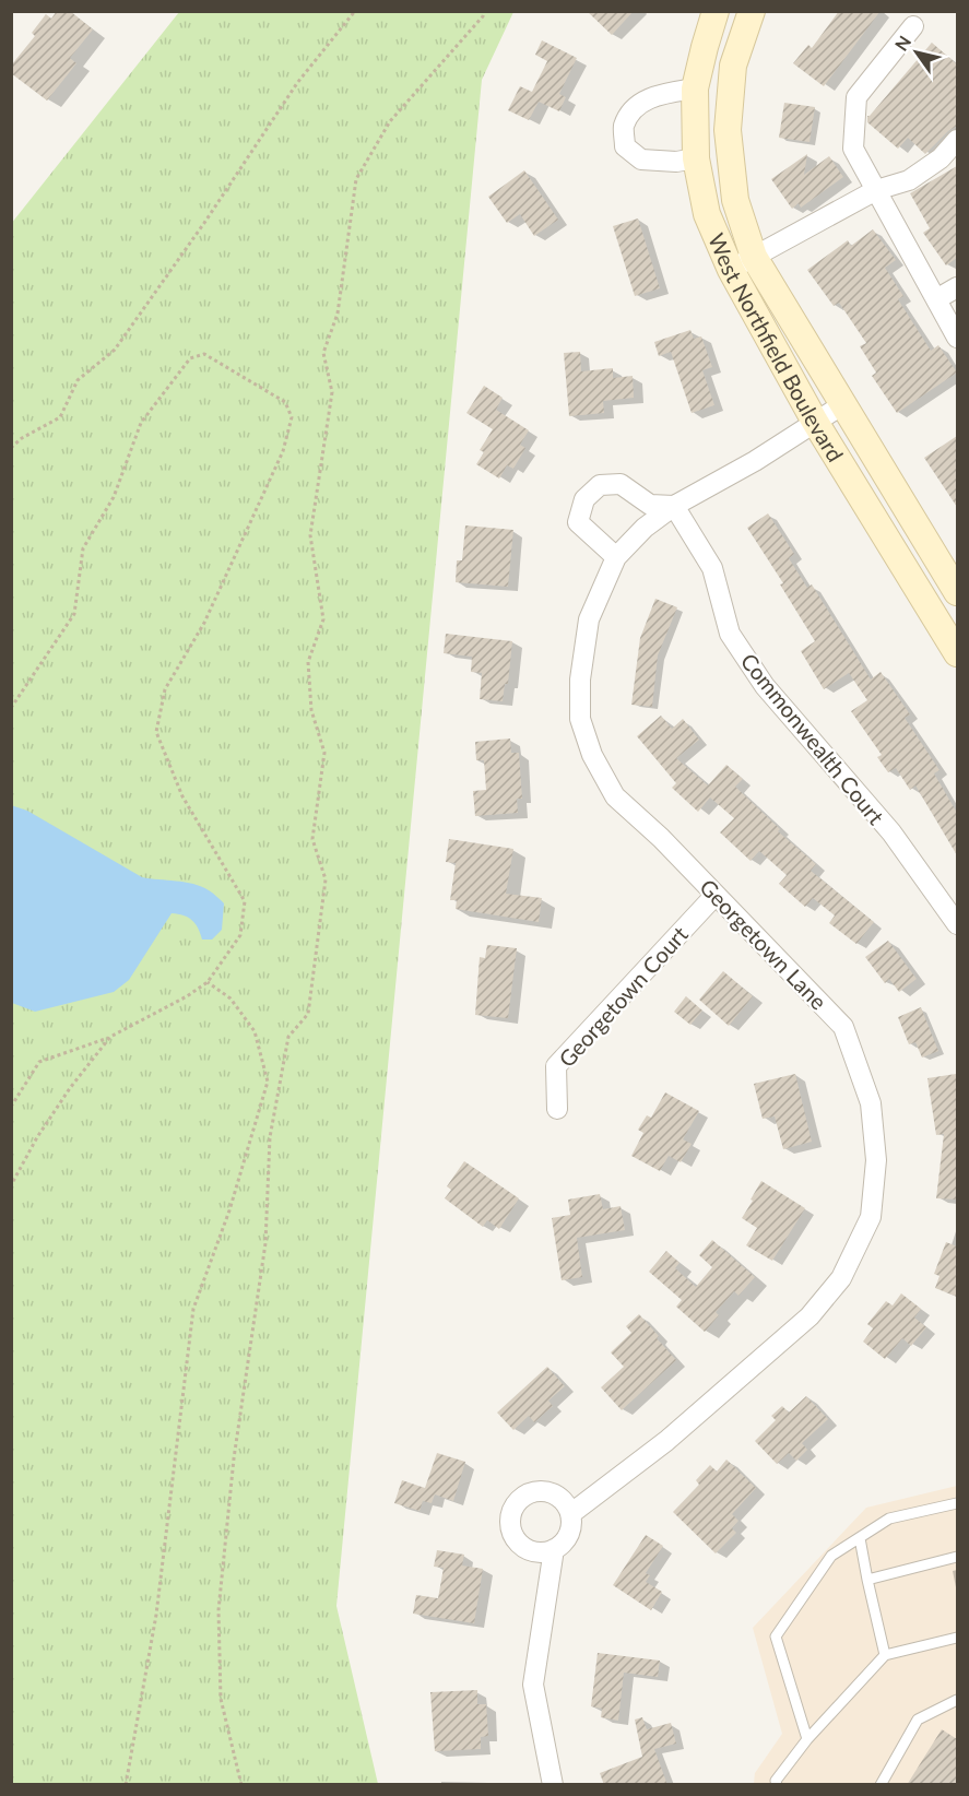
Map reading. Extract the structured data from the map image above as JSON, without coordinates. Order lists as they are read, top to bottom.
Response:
{
  "streets": {
    "main road": ["West Northfield Boulevard"],
    "street": ["Commonwealth Court", "Georgetown Lane", "Georgetown Court"]
  },
  "crossings": [
    ["West Northfield Boulevard", "Georgetown Lane"],
    ["Commonwealth Court", "Georgetown Lane"],
    ["Georgetown Lane", "Georgetown Court"]
  ],
  "north": "top left"
}
